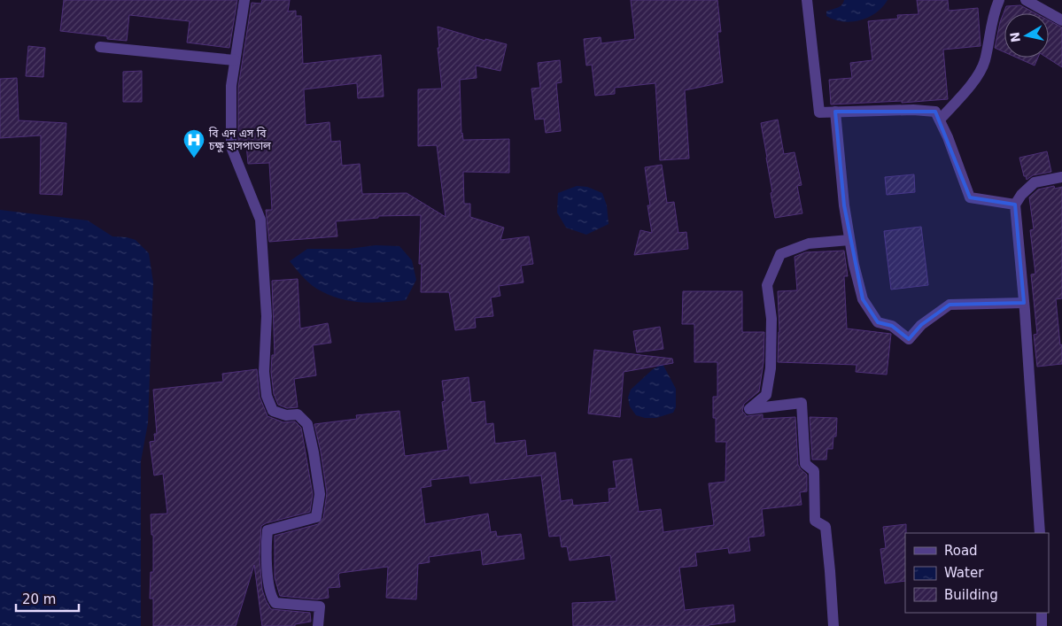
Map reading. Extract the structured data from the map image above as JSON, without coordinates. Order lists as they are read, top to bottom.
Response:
{
  "places": {
    "hospital": ["বি এন এস বি চক্ষু হাসপাতাল"]
  },
  "legend": ["Road", "Water", "Building"],
  "scale_bar": "20 m",
  "north": "left"
}
